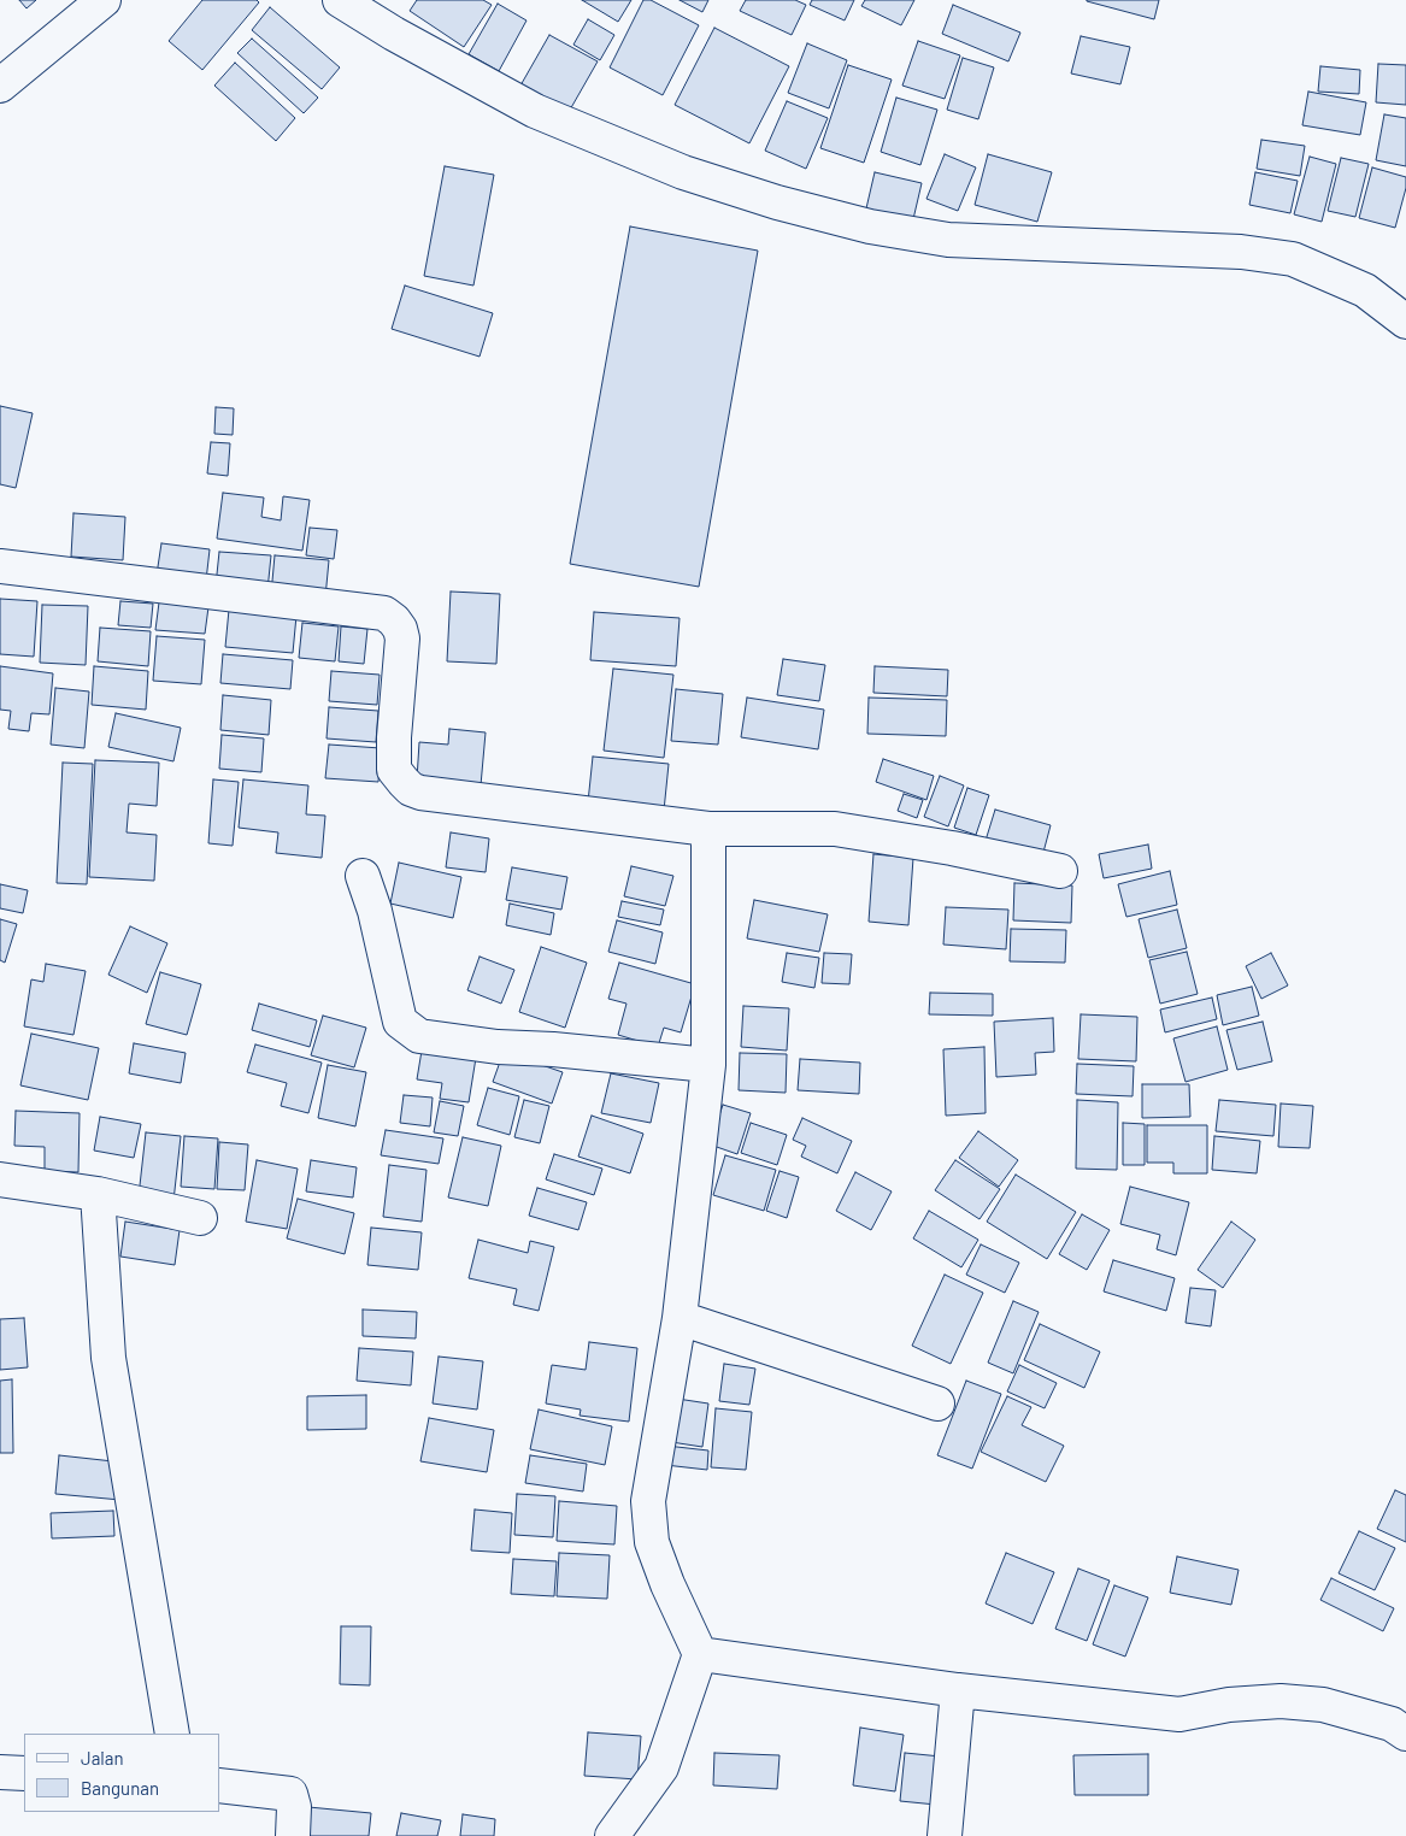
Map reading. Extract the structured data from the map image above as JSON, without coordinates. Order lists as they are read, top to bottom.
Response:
{
  "legend": ["Jalan", "Bangunan"]
}
